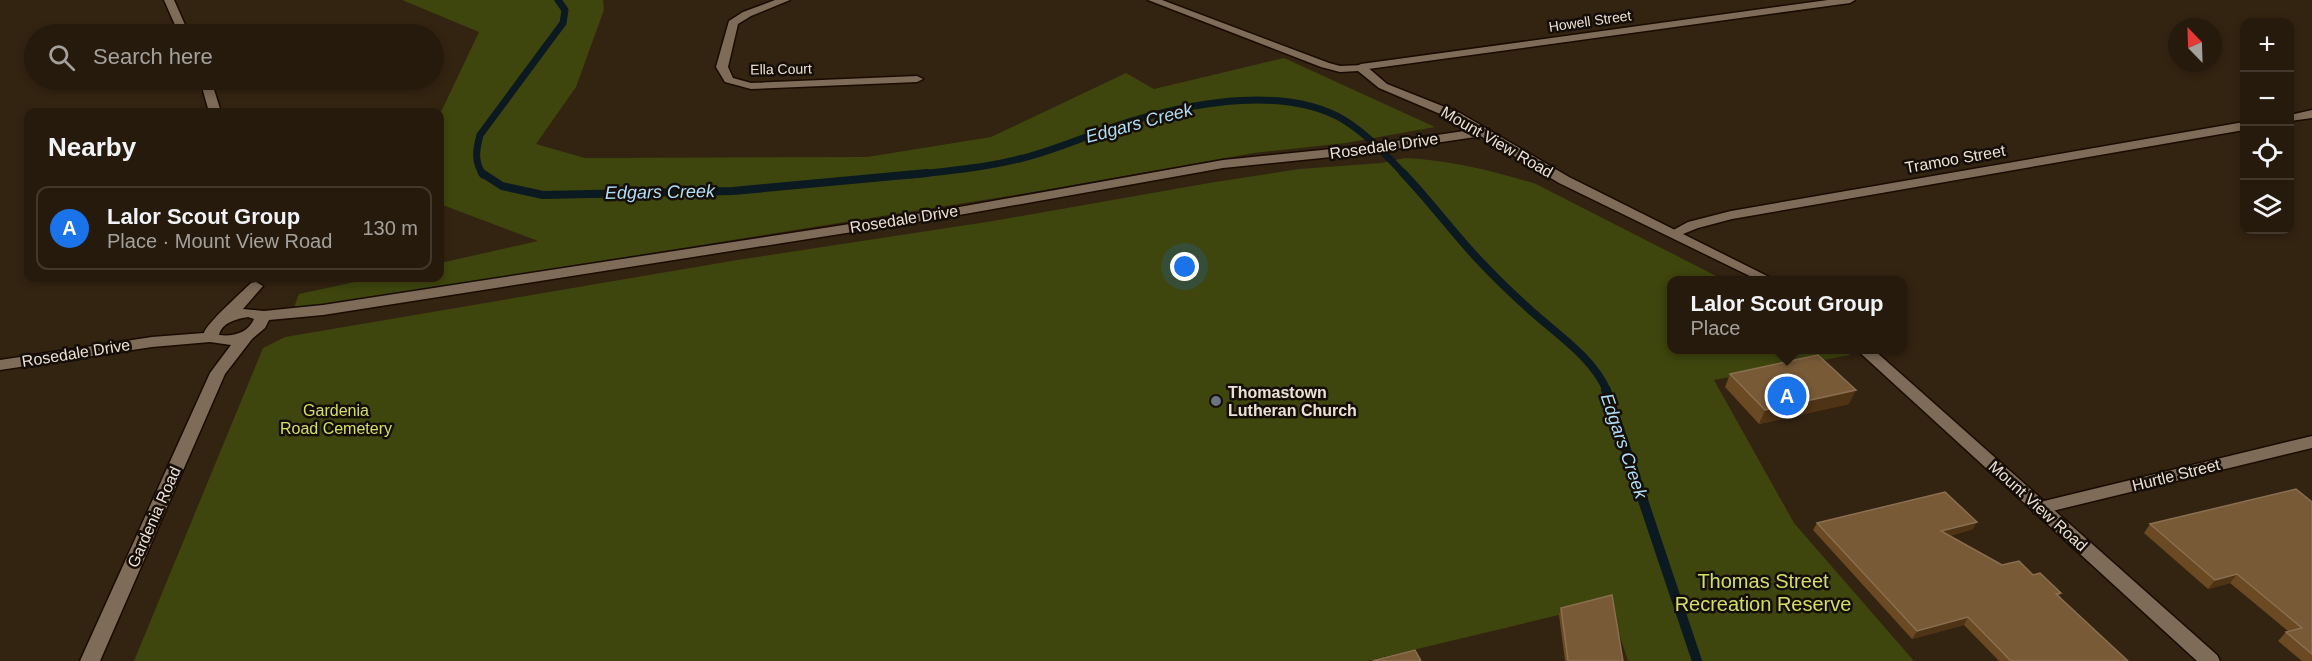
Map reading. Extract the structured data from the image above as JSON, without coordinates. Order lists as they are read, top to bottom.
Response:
{
  "streets": {
    "street": [
      "Howell Street",
      "Ella Court",
      "Mount View Road",
      "Rosedale Drive",
      "Tramoo Street",
      "Hurtle Street",
      "Gardenia Road"
    ]
  },
  "crossings": [
    ["Howell Street", "Mount View Road"],
    ["Mount View Road", "Rosedale Drive"],
    ["Mount View Road", "Tramoo Street"],
    ["Mount View Road", "Hurtle Street"],
    ["Rosedale Drive", "Gardenia Road"]
  ],
  "water": ["Edgars Creek"],
  "parks": ["Gardenia Road Cemetery", "Thomas Street Recreation Reserve"],
  "places": ["Thomastown Lutheran Church"],
  "north": "top left",
  "page": {
    "map_buttons": ["+", "−"],
    "search": "Search here",
    "heading": "Nearby",
    "list": [
      {
        "mark": "A",
        "name": "Lalor Scout Group",
        "note": "Place · Mount View Road",
        "value": "130 m"
      }
    ],
    "popup": ["Lalor Scout Group", "Place"],
    "pins": "A"
  }
}
